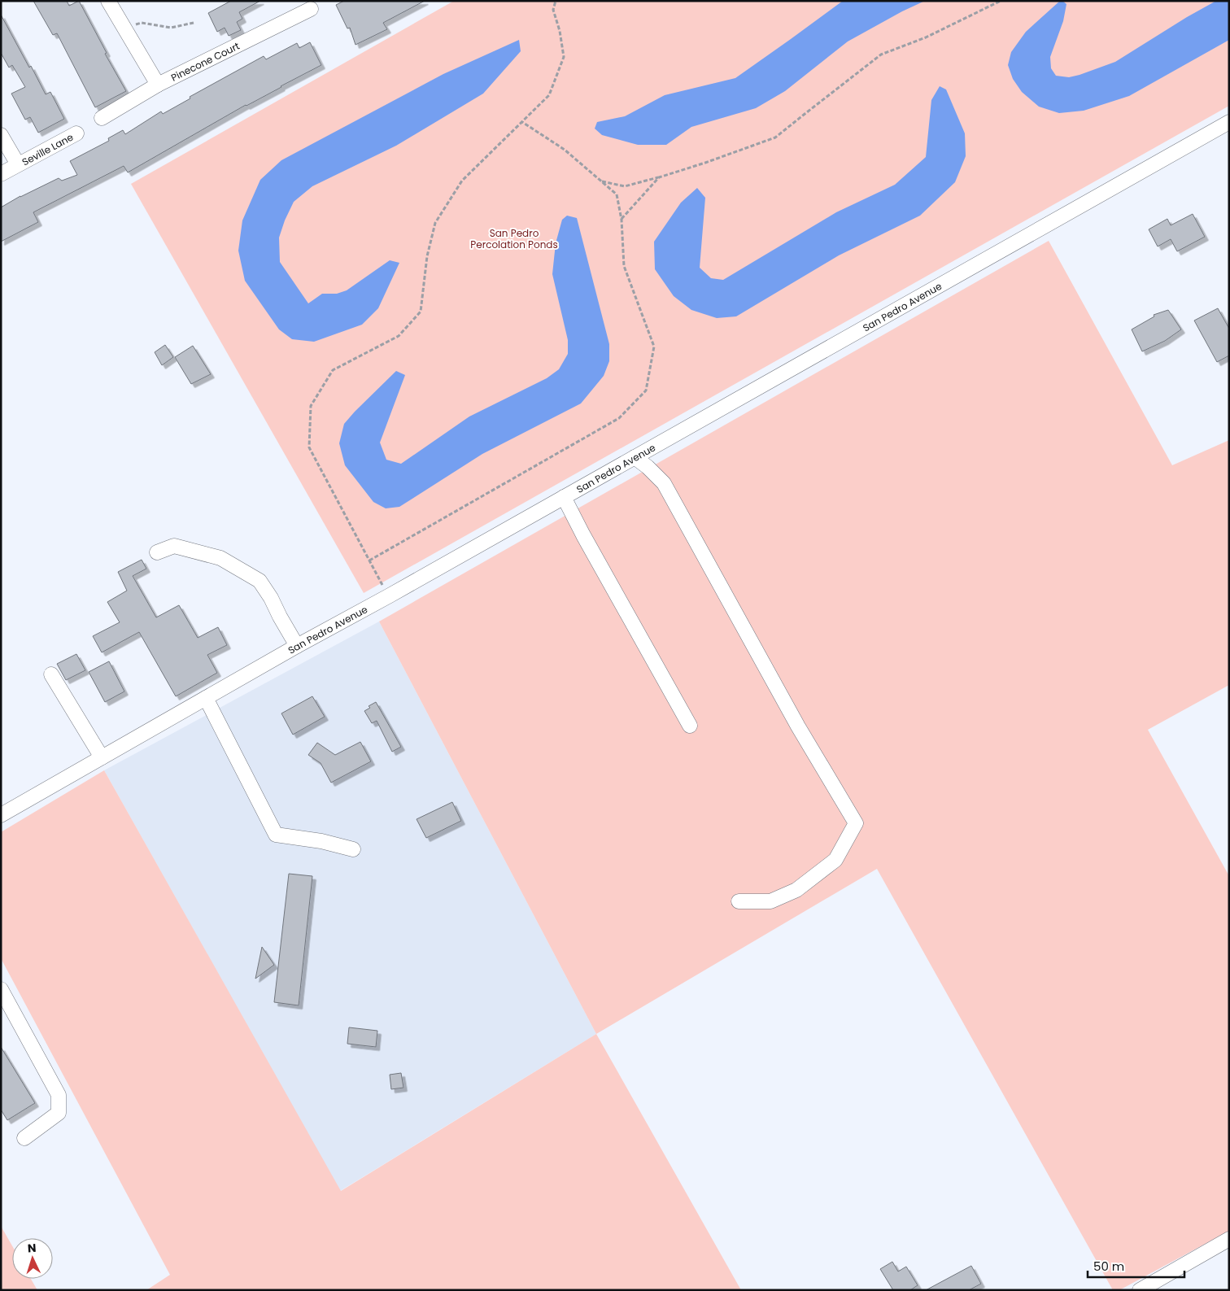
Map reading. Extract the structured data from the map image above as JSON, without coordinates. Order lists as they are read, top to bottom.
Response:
{
  "streets": {
    "street": ["Pinecone Court", "Seville Lane", "San Pedro Avenue"]
  },
  "parks": ["San Pedro Percolation Ponds"],
  "scale_bar": "50 m",
  "north": "top"
}
